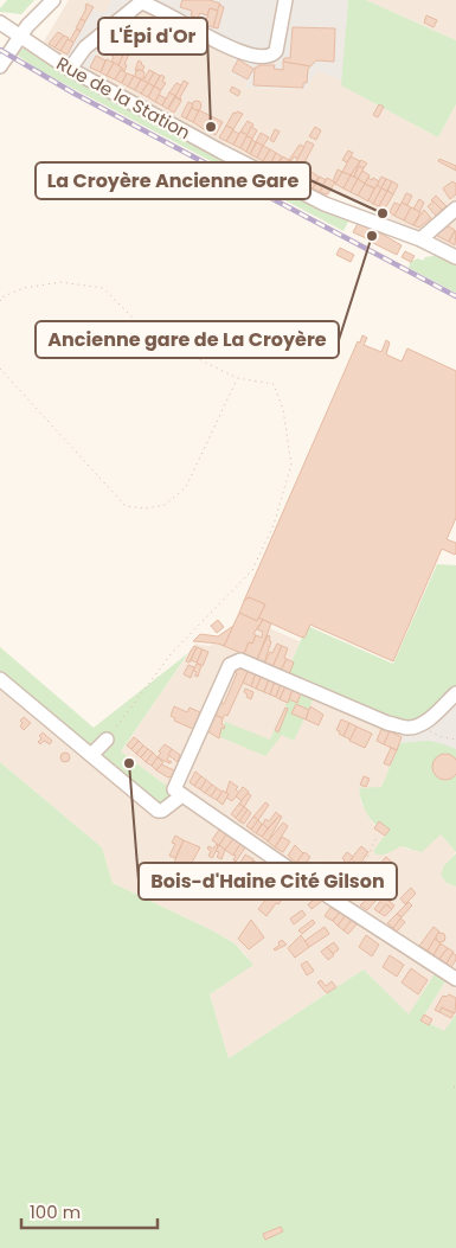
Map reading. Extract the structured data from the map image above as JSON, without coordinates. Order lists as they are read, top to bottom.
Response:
{
  "streets": {
    "street": ["Rue de la Station"]
  },
  "places": [
    "L'Épi d'Or",
    "La Croyère Ancienne Gare",
    "Ancienne gare de La Croyère",
    "Bois-d'Haine Cité Gilson"
  ],
  "scale_bar": "100 m"
}
